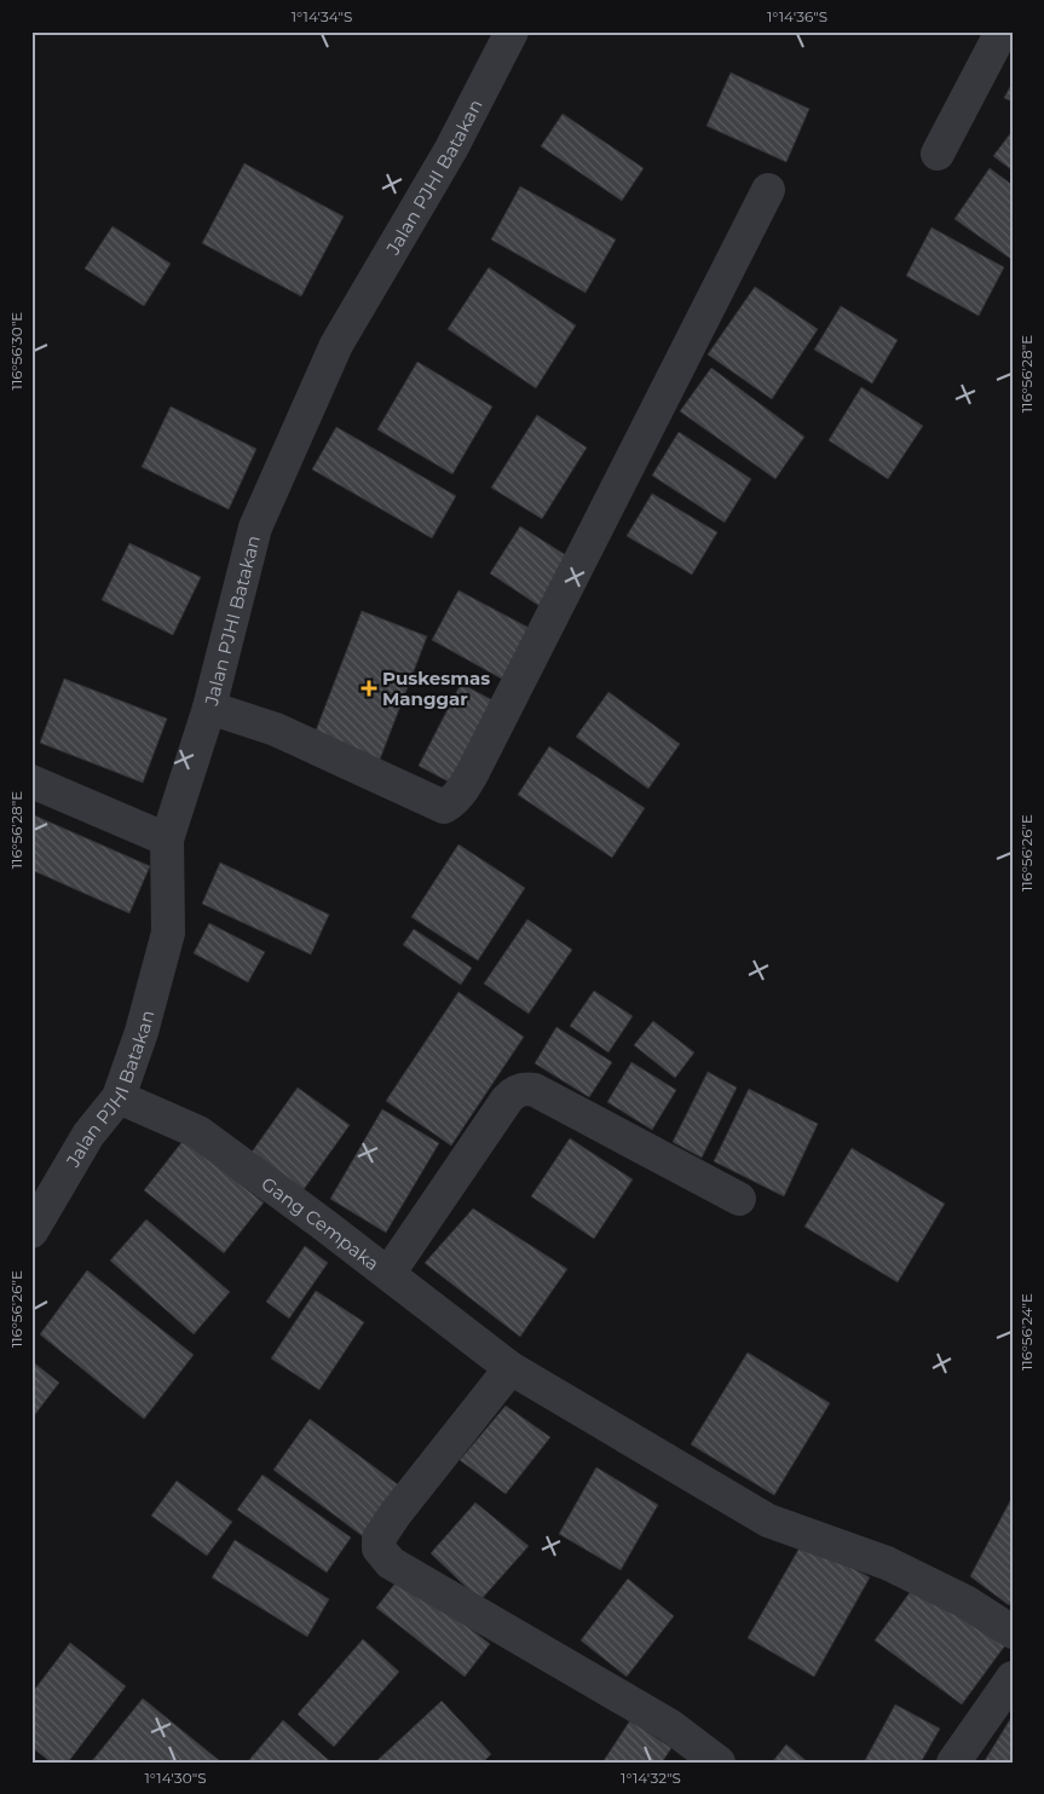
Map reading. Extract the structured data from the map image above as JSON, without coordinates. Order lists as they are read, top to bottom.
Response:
{
  "streets": {
    "street": ["Jalan PJHI Batakan", "Gang Cempaka"]
  },
  "crossings": [
    ["Jalan PJHI Batakan", "Gang Cempaka"]
  ],
  "places": {
    "health": ["Puskesmas Manggar"]
  },
  "coordinates": [
    "1°14'34\"S",
    "1°14'36\"S",
    "116°56'30\"E",
    "116°56'28\"E",
    "116°56'26\"E",
    "116°56'24\"E",
    "1°14'30\"S",
    "1°14'32\"S"
  ]
}
